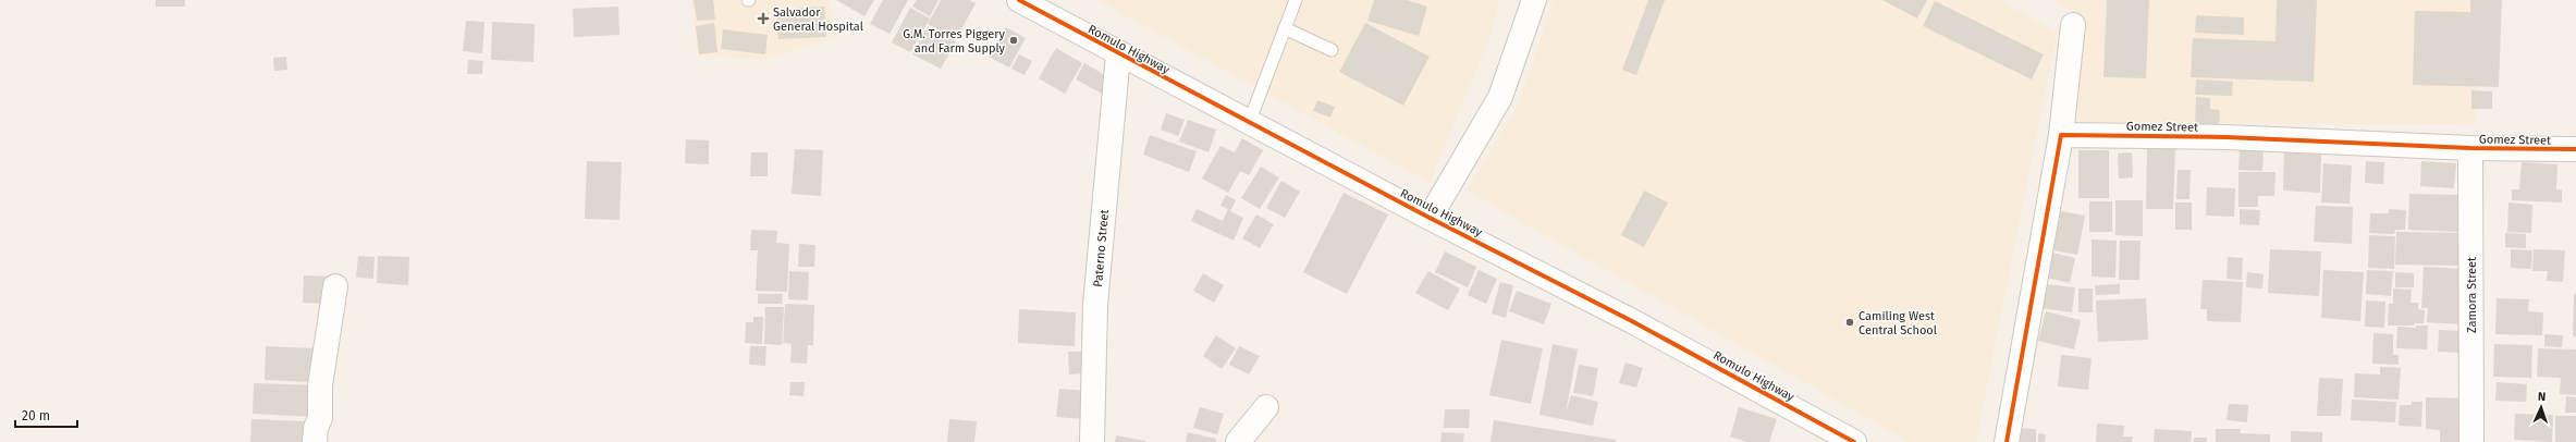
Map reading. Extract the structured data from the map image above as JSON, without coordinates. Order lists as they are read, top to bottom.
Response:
{
  "streets": {
    "main road": [
      "Romulo Highway",
      "Gomez Street",
      "Paterno Street",
      "Zamora Street"
    ]
  },
  "crossings": [
    ["Romulo Highway", "Paterno Street"],
    ["Gomez Street", "Zamora Street"]
  ],
  "places": {
    "health": ["Salvador General Hospital"],
    "other": ["G.M. Torres Piggery and Farm Supply", "Camiling West Central School"]
  },
  "scale_bar": "20 m",
  "north": "top"
}
